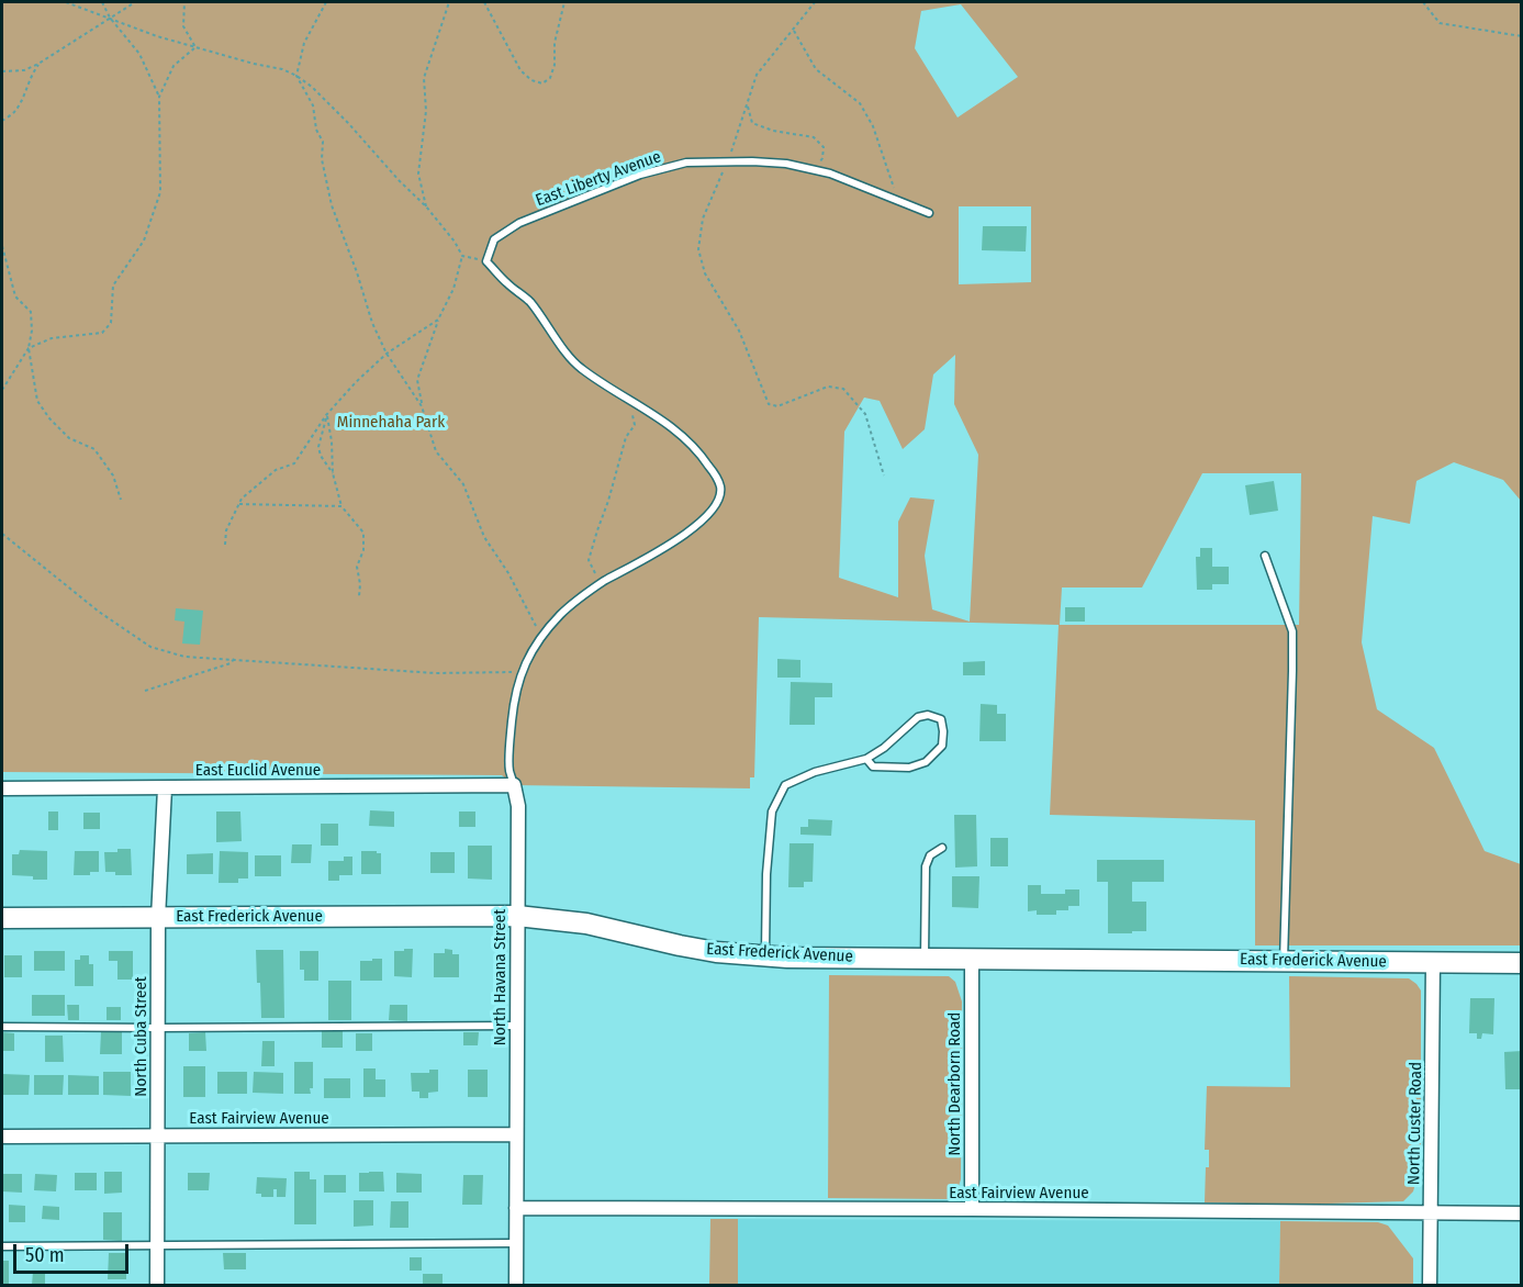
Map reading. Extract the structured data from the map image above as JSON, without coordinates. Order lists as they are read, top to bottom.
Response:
{
  "streets": {
    "main road": ["East Frederick Avenue"],
    "street": [
      "East Euclid Avenue",
      "North Havana Street",
      "North Cuba Street",
      "North Dearborn Road",
      "East Fairview Avenue",
      "North Custer Road"
    ],
    "lane": ["East Liberty Avenue"]
  },
  "crossings": [
    ["East Liberty Avenue", "North Havana Street"],
    ["East Euclid Avenue", "North Havana Street"],
    ["East Euclid Avenue", "North Cuba Street"],
    ["East Frederick Avenue", "North Havana Street"],
    ["East Frederick Avenue", "North Cuba Street"],
    ["East Frederick Avenue", "North Dearborn Road"],
    ["East Frederick Avenue", "North Custer Road"],
    ["North Havana Street", "East Fairview Avenue"],
    ["North Cuba Street", "East Fairview Avenue"],
    ["North Dearborn Road", "East Fairview Avenue"],
    ["East Fairview Avenue", "North Custer Road"]
  ],
  "parks": ["Minnehaha Park"],
  "scale_bar": "50 m"
}
